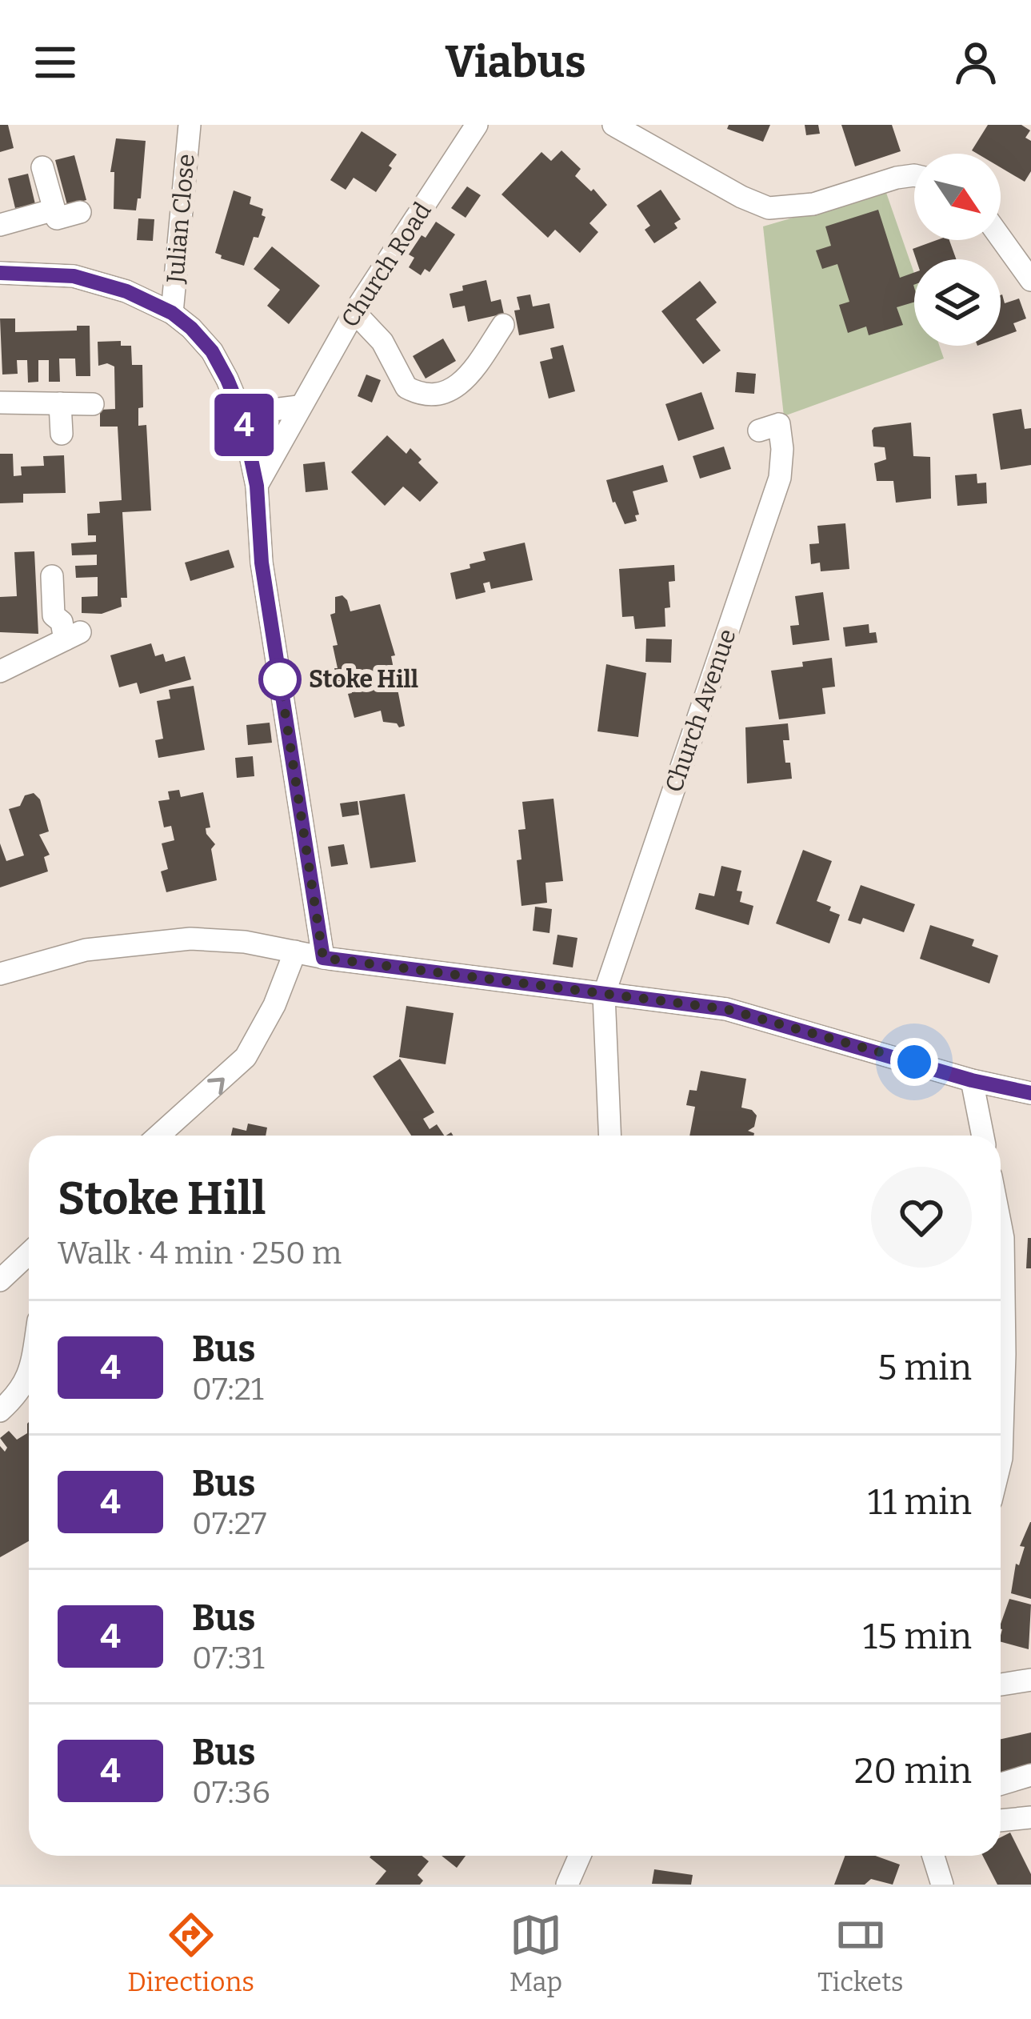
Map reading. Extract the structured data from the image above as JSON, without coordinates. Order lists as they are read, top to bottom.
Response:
{
  "streets": {
    "street": ["Julian Close", "Church Road", "Church Avenue"]
  },
  "places": ["Stoke Hill"],
  "lines": ["bus line 4"],
  "north": "bottom right",
  "page": {
    "header": "Viabus",
    "on_map": "4",
    "heading": ["Stoke Hill", "Walk · 4 min · 250 m"],
    "list": [
      {
        "mark": "4",
        "name": "Bus",
        "note": "07:21",
        "value": "5 min"
      },
      {
        "mark": "4",
        "name": "Bus",
        "note": "07:27",
        "value": "11 min"
      },
      {
        "mark": "4",
        "name": "Bus",
        "note": "07:31",
        "value": "15 min"
      },
      {
        "mark": "4",
        "name": "Bus",
        "note": "07:36",
        "value": "20 min"
      }
    ],
    "tabs": ["Directions", "Map", "Tickets"]
  }
}
